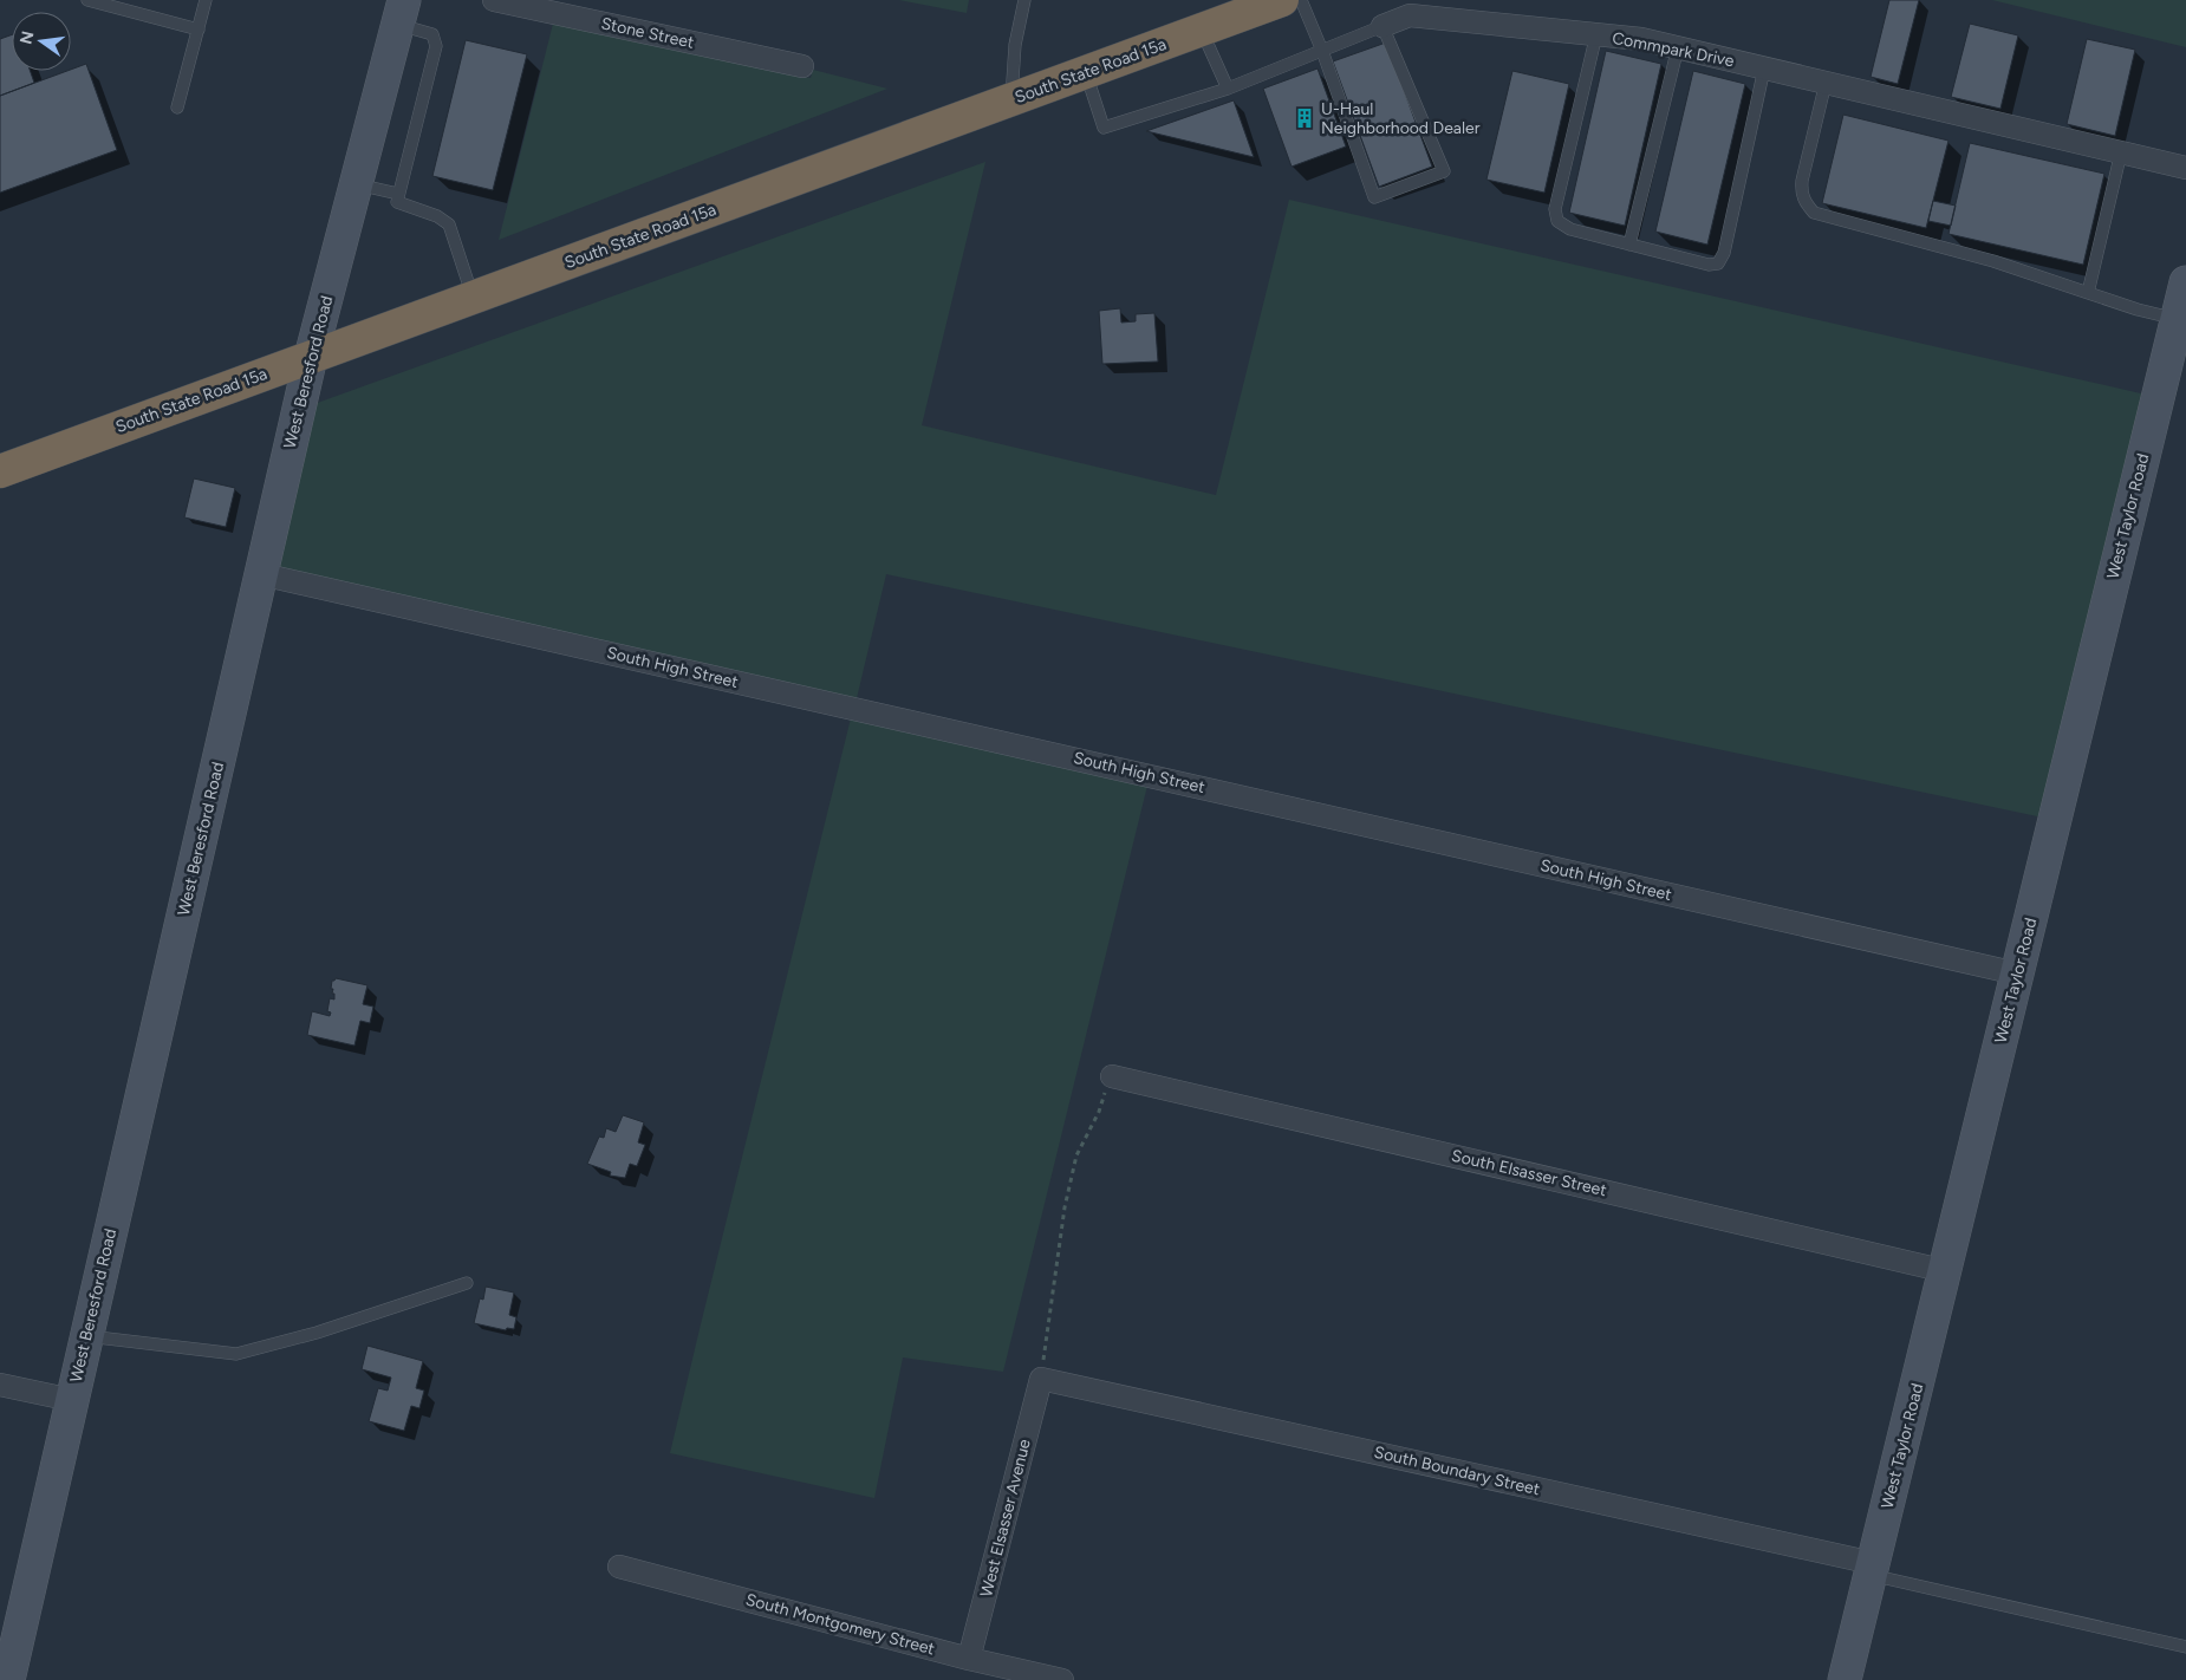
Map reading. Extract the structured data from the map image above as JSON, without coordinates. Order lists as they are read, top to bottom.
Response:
{
  "streets": {
    "highway": ["South State Road 15a"],
    "street": [
      "Stone Street",
      "Commpark Drive",
      "West Beresford Road",
      "West Taylor Road",
      "South High Street",
      "South Elsasser Street",
      "South Boundary Street",
      "West Elsasser Avenue",
      "South Montgomery Street"
    ]
  },
  "crossings": [
    ["Commpark Drive", "South State Road 15a"],
    ["South State Road 15a", "West Beresford Road"],
    ["West Beresford Road", "South High Street"],
    ["West Taylor Road", "South High Street"],
    ["West Taylor Road", "South Elsasser Street"],
    ["West Taylor Road", "South Boundary Street"],
    ["South Boundary Street", "West Elsasser Avenue"],
    ["West Elsasser Avenue", "South Montgomery Street"]
  ],
  "places": {
    "building": ["U-Haul Neighborhood Dealer"]
  },
  "north": "left"
}
